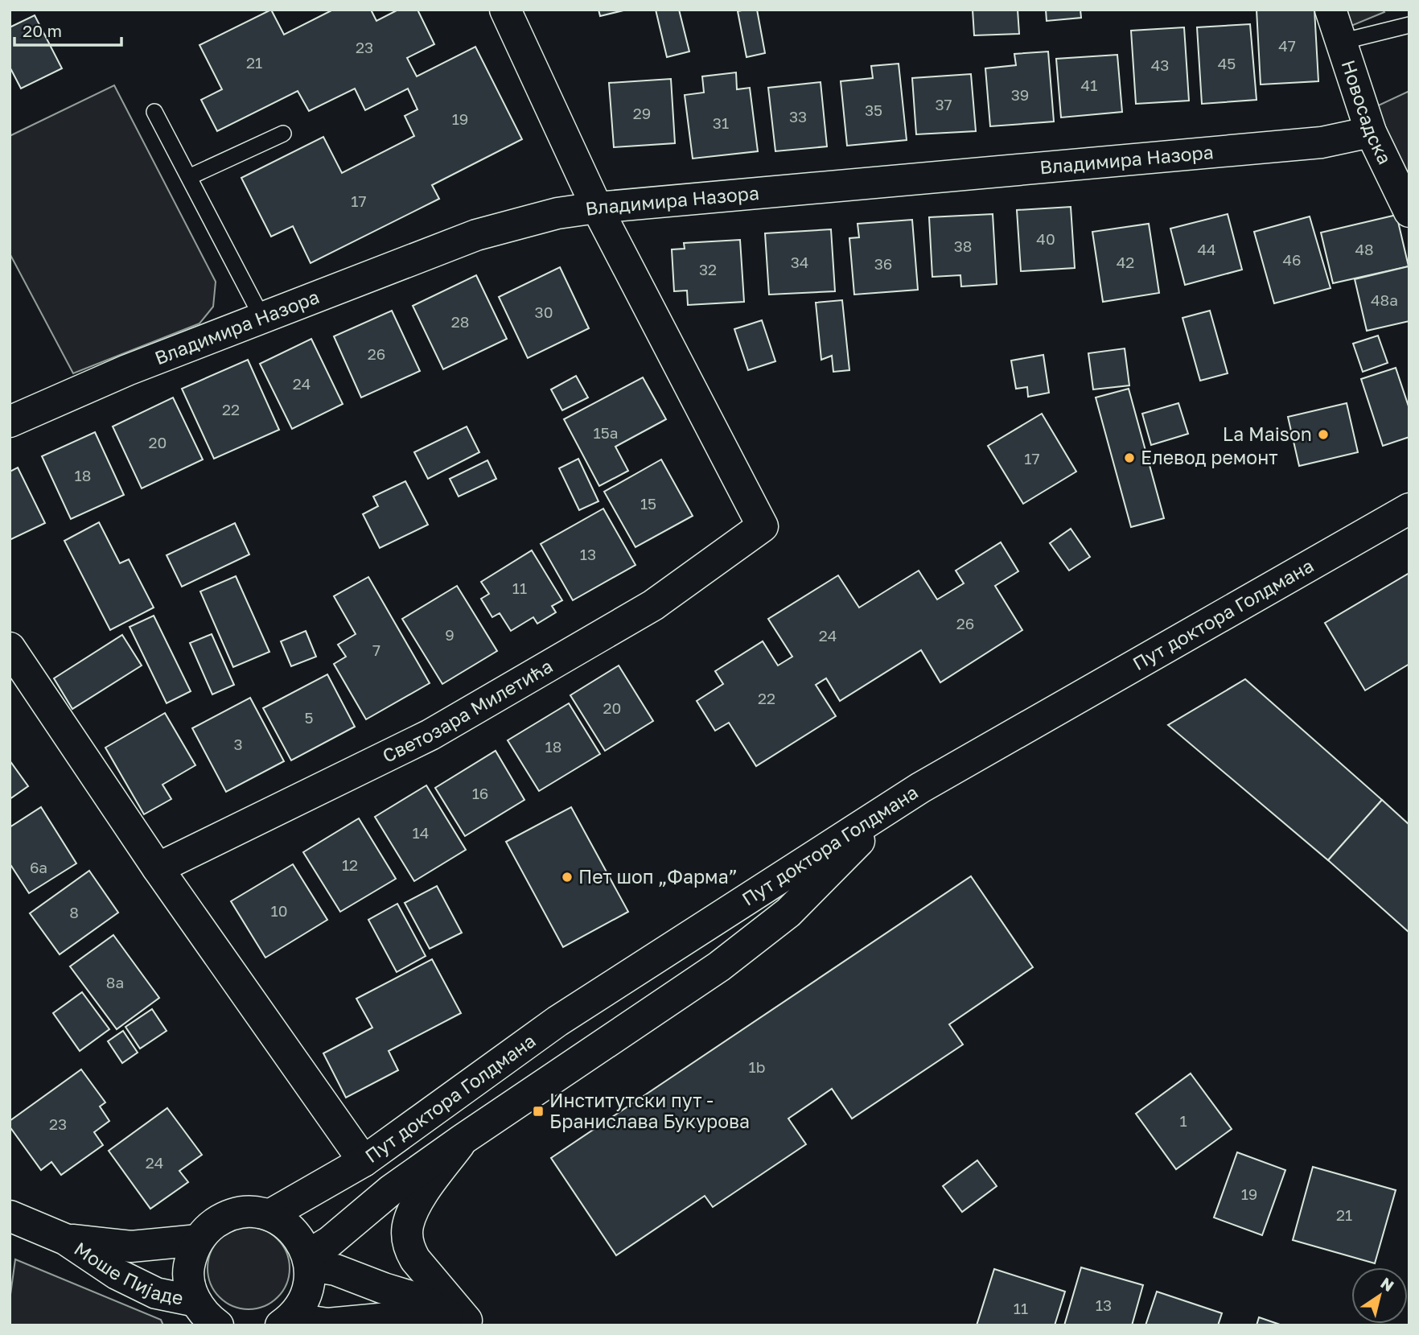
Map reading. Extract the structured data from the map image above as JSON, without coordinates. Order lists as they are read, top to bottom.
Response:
{
  "streets": {
    "street": [
      "Новосадска",
      "Владимира Назора",
      "Пут доктора Голдмана",
      "Светозара Милетића",
      "Моше Пијаде"
    ]
  },
  "crossings": [
    ["Новосадска", "Владимира Назора"],
    ["Владимира Назора", "Светозара Милетића"]
  ],
  "places": {
    "other": ["La Maison", "Елевод ремонт", "Пет шоп „Фарма”"],
    "transit": ["Институтски пут - Бранислава Букурова"]
  },
  "house_numbers": [
    "47",
    "23",
    "21",
    "45",
    "43",
    "41",
    "39",
    "37",
    "35",
    "29",
    "33",
    "19",
    "31",
    "17",
    "40",
    "38",
    "44",
    "48",
    "46",
    "34",
    "42",
    "36",
    "32",
    "48a",
    "30",
    "28",
    "26",
    "24",
    "22",
    "15a",
    "20",
    "17",
    "18",
    "15",
    "13",
    "11",
    "26",
    "9",
    "24",
    "7",
    "22",
    "20",
    "5",
    "3",
    "18",
    "16",
    "14",
    "12",
    "6a",
    "10",
    "8",
    "8a",
    "1b",
    "1",
    "23",
    "24",
    "19",
    "21",
    "13",
    "11"
  ],
  "scale_bar": "20 m",
  "north": "top right"
}
